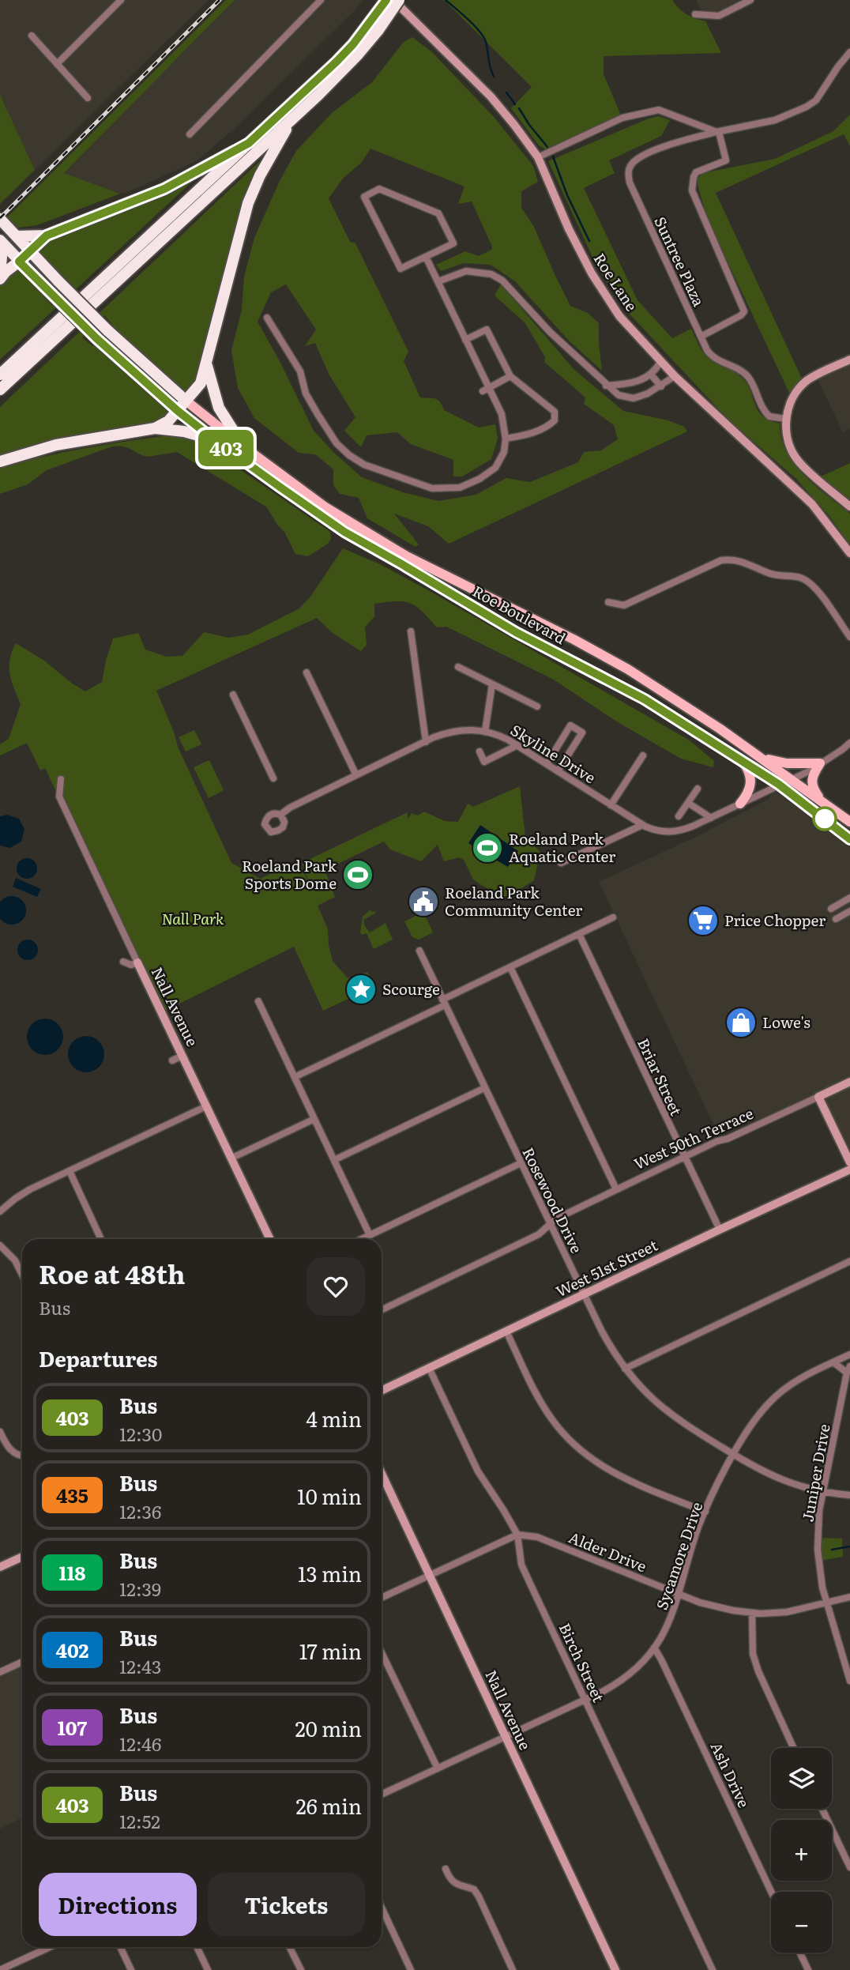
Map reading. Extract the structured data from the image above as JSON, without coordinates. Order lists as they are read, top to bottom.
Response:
{
  "streets": {
    "main road": ["Roe Boulevard"],
    "street": [
      "Suntree Plaza",
      "Roe Lane",
      "Skyline Drive",
      "Nall Avenue",
      "Briar Street",
      "West 50th Terrace",
      "Rosewood Drive",
      "West 51st Street",
      "Juniper Drive",
      "Alder Drive",
      "Sycamore Drive",
      "Birch Street",
      "Ash Drive"
    ]
  },
  "crossings": [
    ["Roe Boulevard", "Skyline Drive"],
    ["Nall Avenue", "Sycamore Drive"],
    ["Briar Street", "West 50th Terrace"],
    ["Briar Street", "West 51st Street"],
    ["West 50th Terrace", "Rosewood Drive"],
    ["Rosewood Drive", "West 51st Street"],
    ["Rosewood Drive", "Juniper Drive"],
    ["Rosewood Drive", "Sycamore Drive"],
    ["West 51st Street", "Birch Street"],
    ["Juniper Drive", "Alder Drive"],
    ["Alder Drive", "Sycamore Drive"],
    ["Alder Drive", "Birch Street"],
    ["Sycamore Drive", "Birch Street"],
    ["Sycamore Drive", "Ash Drive"]
  ],
  "parks": ["Nall Park"],
  "places": {
    "sports": ["Roeland Park Aquatic Center", "Roeland Park Sports Dome"],
    "public building": ["Roeland Park Community Center"],
    "supermarket": ["Price Chopper"],
    "place": ["Scourge"],
    "shop": ["Lowe's"]
  },
  "lines": ["bus line 403"],
  "page": {
    "on_map": "403",
    "heading": [
      ["Roe at 48th", "Bus"],
      "Departures"
    ],
    "list": [
      {
        "mark": "403",
        "name": "Bus",
        "note": "12:30",
        "value": "4 min"
      },
      {
        "mark": "435",
        "name": "Bus",
        "note": "12:36",
        "value": "10 min"
      },
      {
        "mark": "118",
        "name": "Bus",
        "note": "12:39",
        "value": "13 min"
      },
      {
        "mark": "402",
        "name": "Bus",
        "note": "12:43",
        "value": "17 min"
      },
      {
        "mark": "107",
        "name": "Bus",
        "note": "12:46",
        "value": "20 min"
      },
      {
        "mark": "403",
        "name": "Bus",
        "note": "12:52",
        "value": "26 min"
      }
    ],
    "map_buttons": ["+", "−"],
    "buttons": ["Directions", "Tickets"]
  }
}
